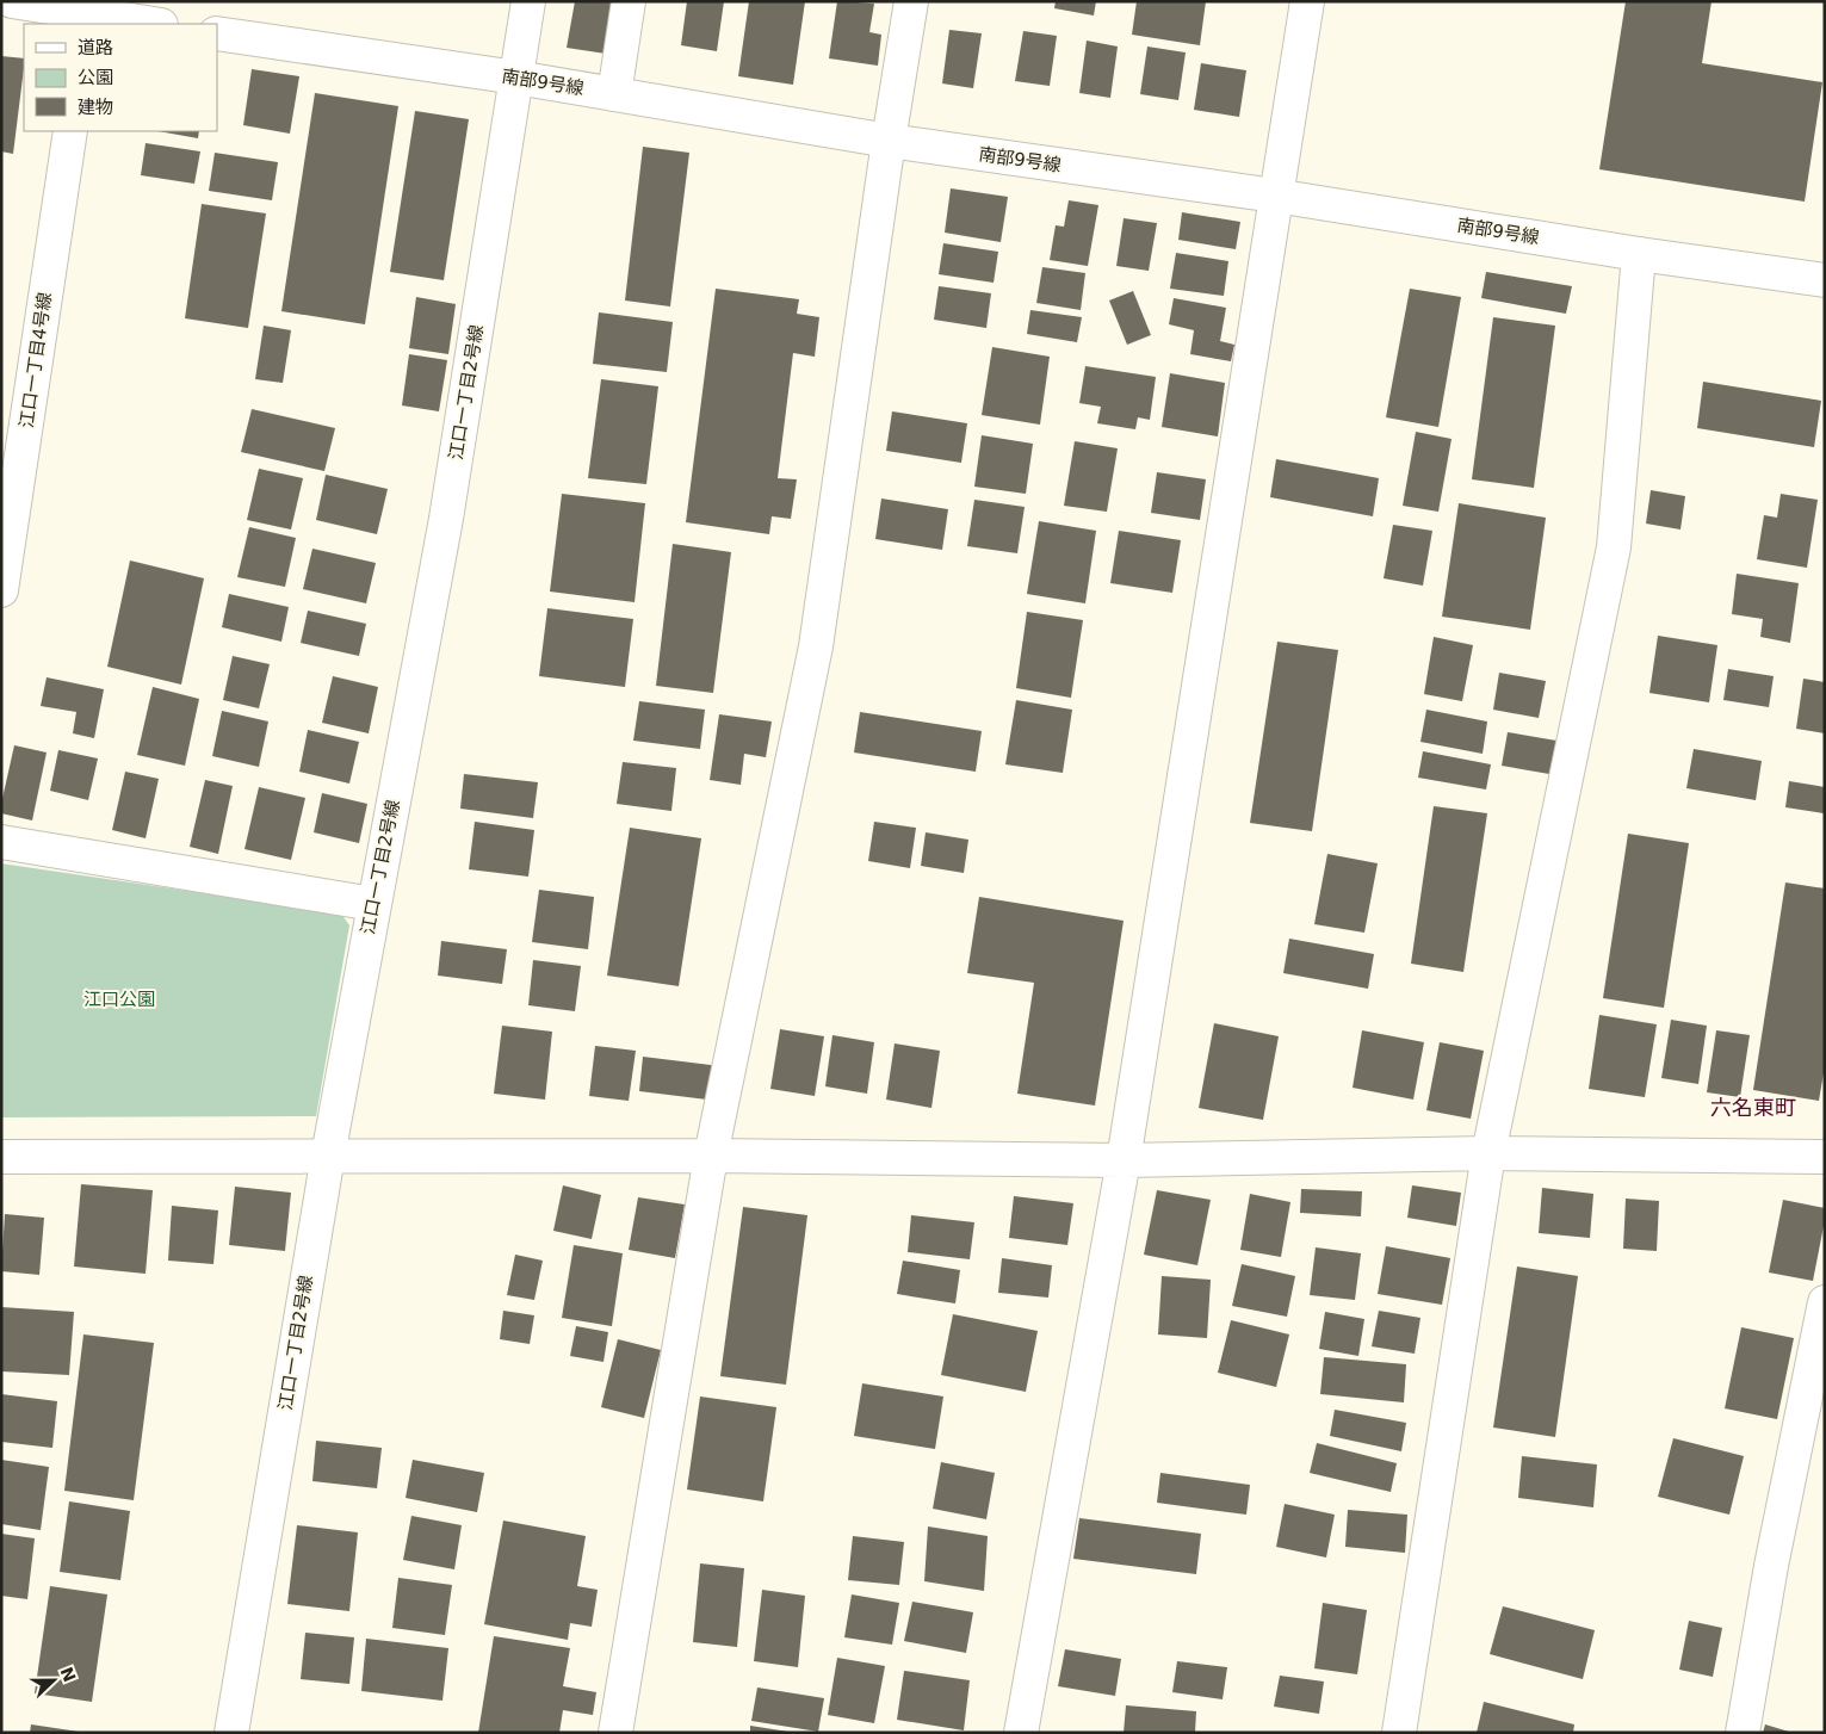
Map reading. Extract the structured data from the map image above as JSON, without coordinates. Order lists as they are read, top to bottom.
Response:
{
  "streets": {
    "street": ["南部9号線", "江口一丁目4号線", "江口一丁目2号線"]
  },
  "crossings": [
    ["南部9号線", "江口一丁目2号線"]
  ],
  "districts": ["六名東町"],
  "parks": ["江口公園"],
  "legend": ["道路", "公園", "建物"],
  "north": "right"
}
